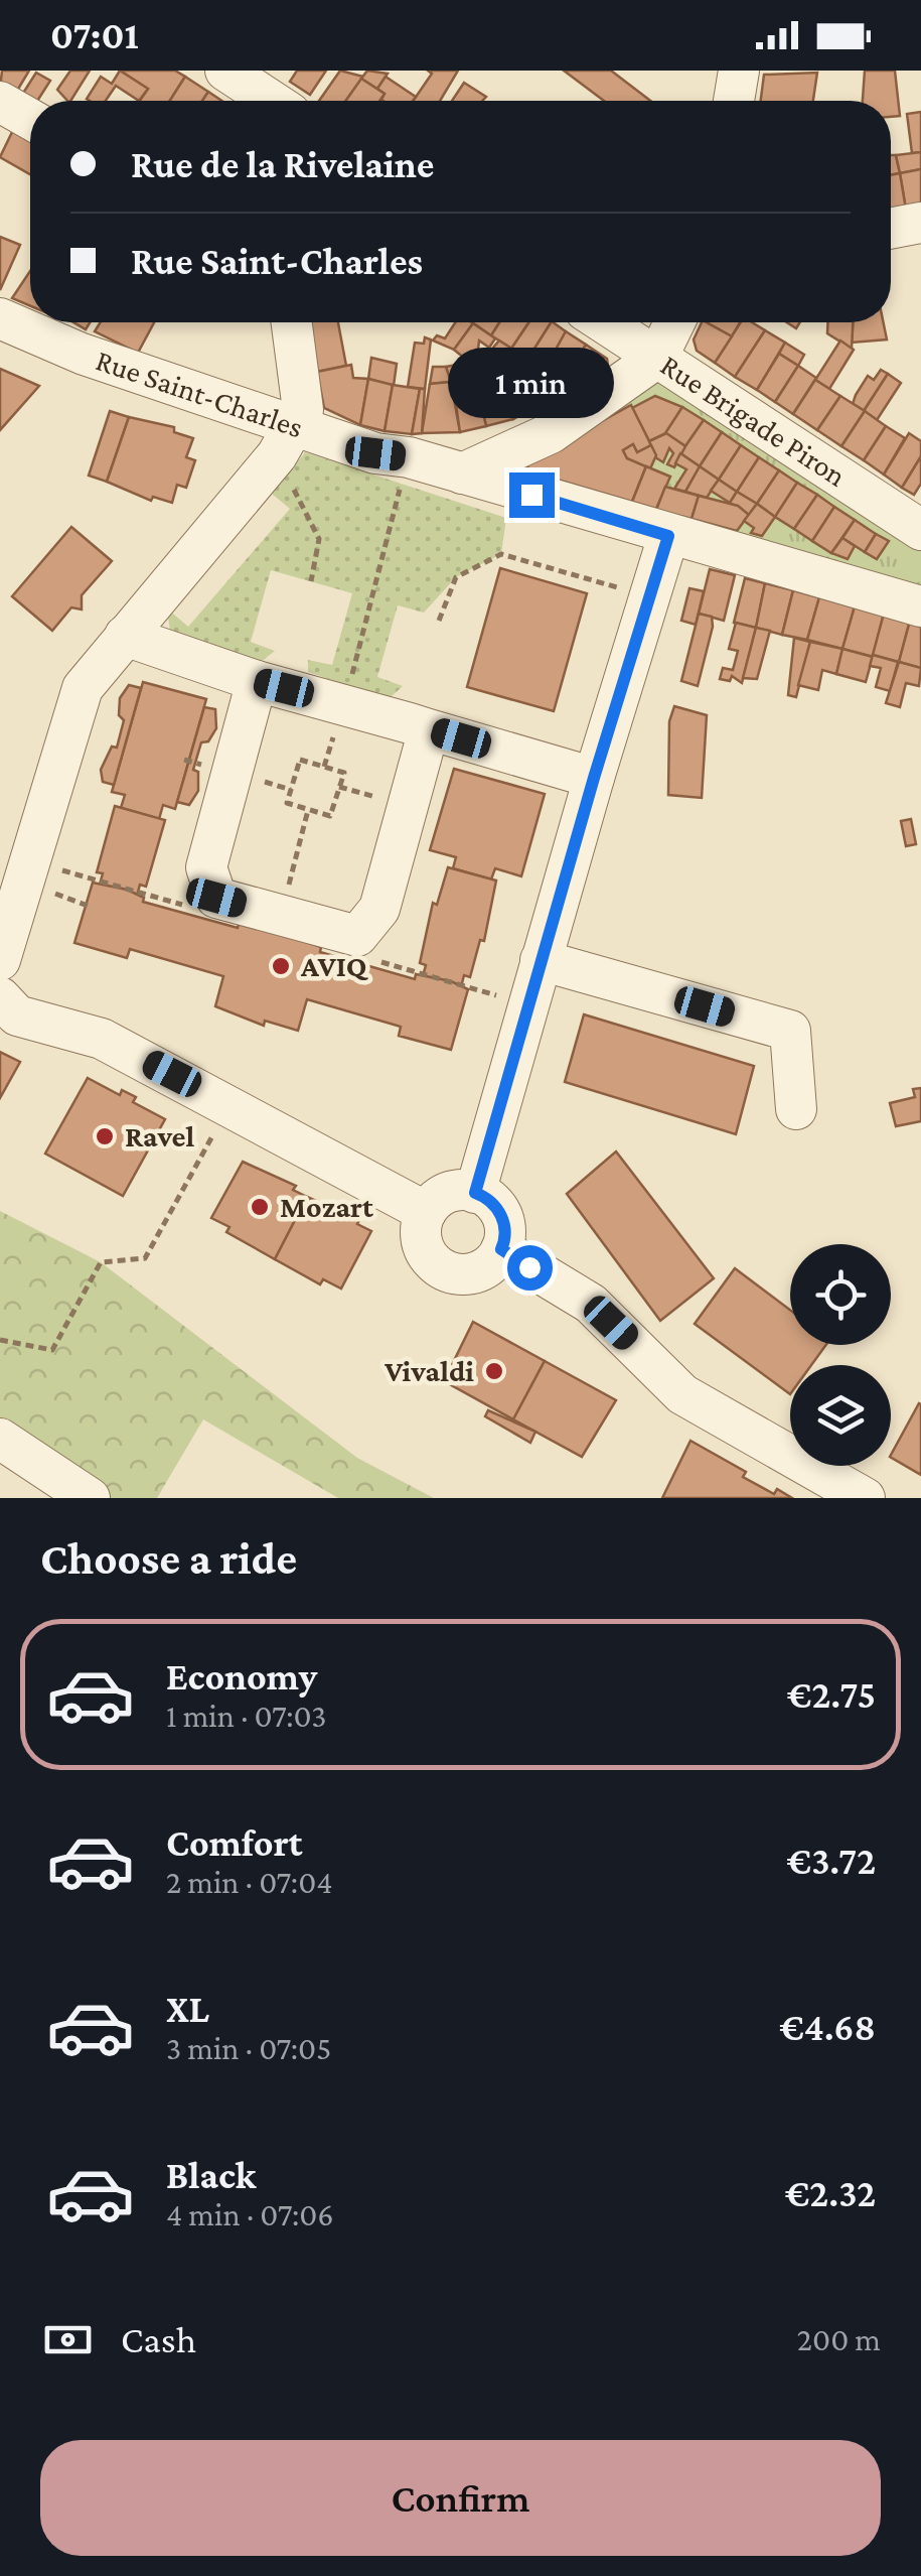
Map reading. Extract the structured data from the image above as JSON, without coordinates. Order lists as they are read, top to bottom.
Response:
{
  "streets": {
    "street": ["Rue Saint-Charles", "Rue Brigade Piron"]
  },
  "places": [
    "AVIQ",
    "Ravel",
    "Mozart",
    "Vivaldi"
  ],
  "page": {
    "status": "07:01",
    "banner": ["Rue de la Rivelaine", "Rue Saint-Charles"],
    "bubble": "1 min",
    "heading": "Choose a ride",
    "list": [
      {
        "name": "Economy",
        "note": "1 min · 07:03",
        "value": "€2.75"
      },
      {
        "name": "Comfort",
        "note": "2 min · 07:04",
        "value": "€3.72"
      },
      {
        "name": "XL",
        "note": "3 min · 07:05",
        "value": "€4.68"
      },
      {
        "name": "Black",
        "note": "4 min · 07:06",
        "value": "€2.32"
      }
    ],
    "pay": ["Cash", "200 m"],
    "buttons": "Confirm"
  }
}
